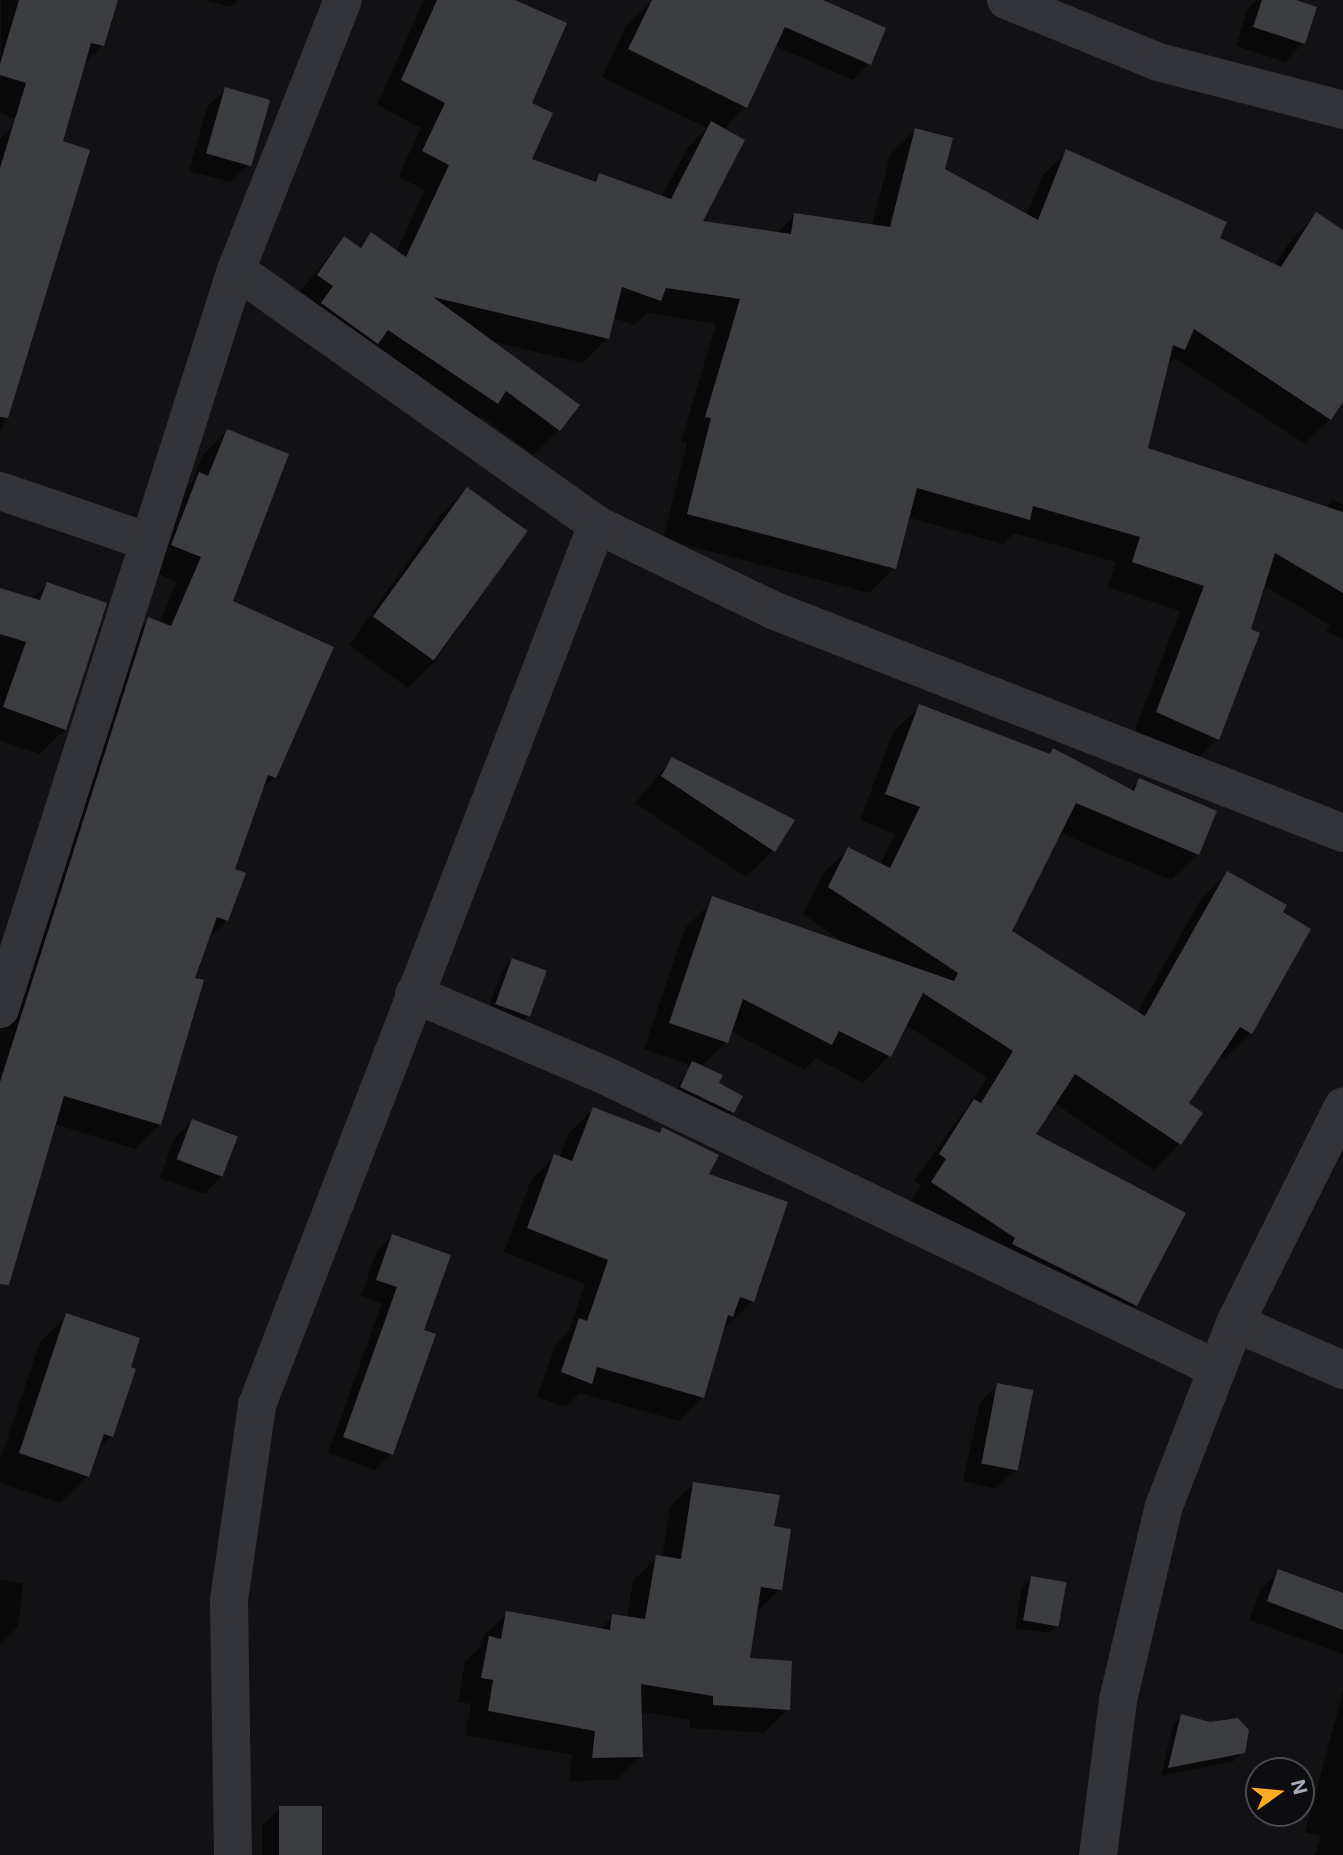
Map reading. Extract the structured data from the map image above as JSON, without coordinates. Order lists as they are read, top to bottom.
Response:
{
  "north": "right"
}
